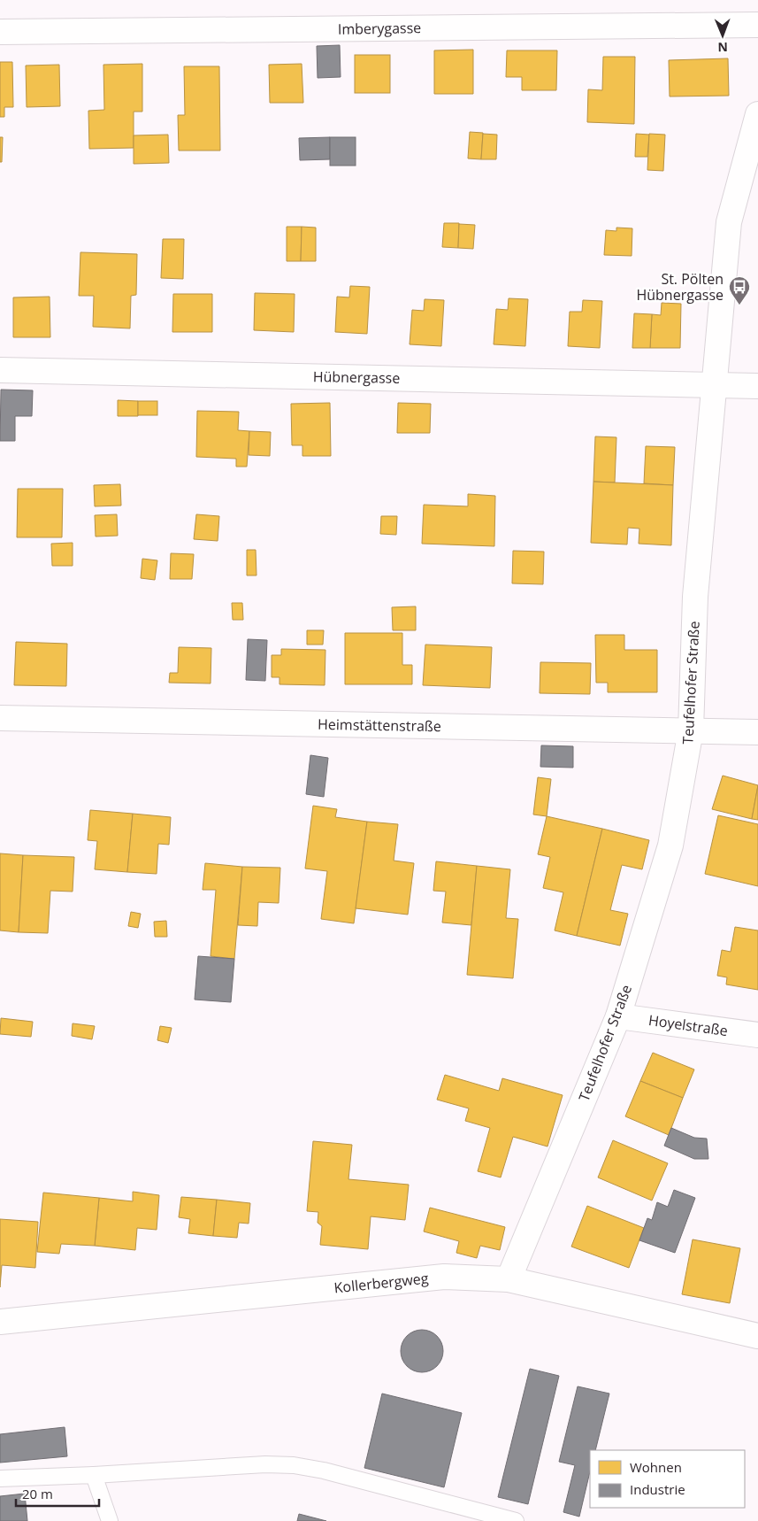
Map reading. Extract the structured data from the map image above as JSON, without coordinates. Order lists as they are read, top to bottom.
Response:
{
  "streets": {
    "street": [
      "Imberygasse",
      "Hübnergasse",
      "Teufelhofer Straße",
      "Heimstättenstraße",
      "Hoyelstraße",
      "Kollerbergweg"
    ]
  },
  "crossings": [
    ["Hübnergasse", "Teufelhofer Straße"],
    ["Teufelhofer Straße", "Heimstättenstraße"],
    ["Teufelhofer Straße", "Hoyelstraße"],
    ["Teufelhofer Straße", "Kollerbergweg"]
  ],
  "places": {
    "bus stop": ["St. Pölten Hübnergasse"]
  },
  "legend": ["Wohnen", "Industrie"],
  "scale_bar": "20 m",
  "north": "bottom"
}
